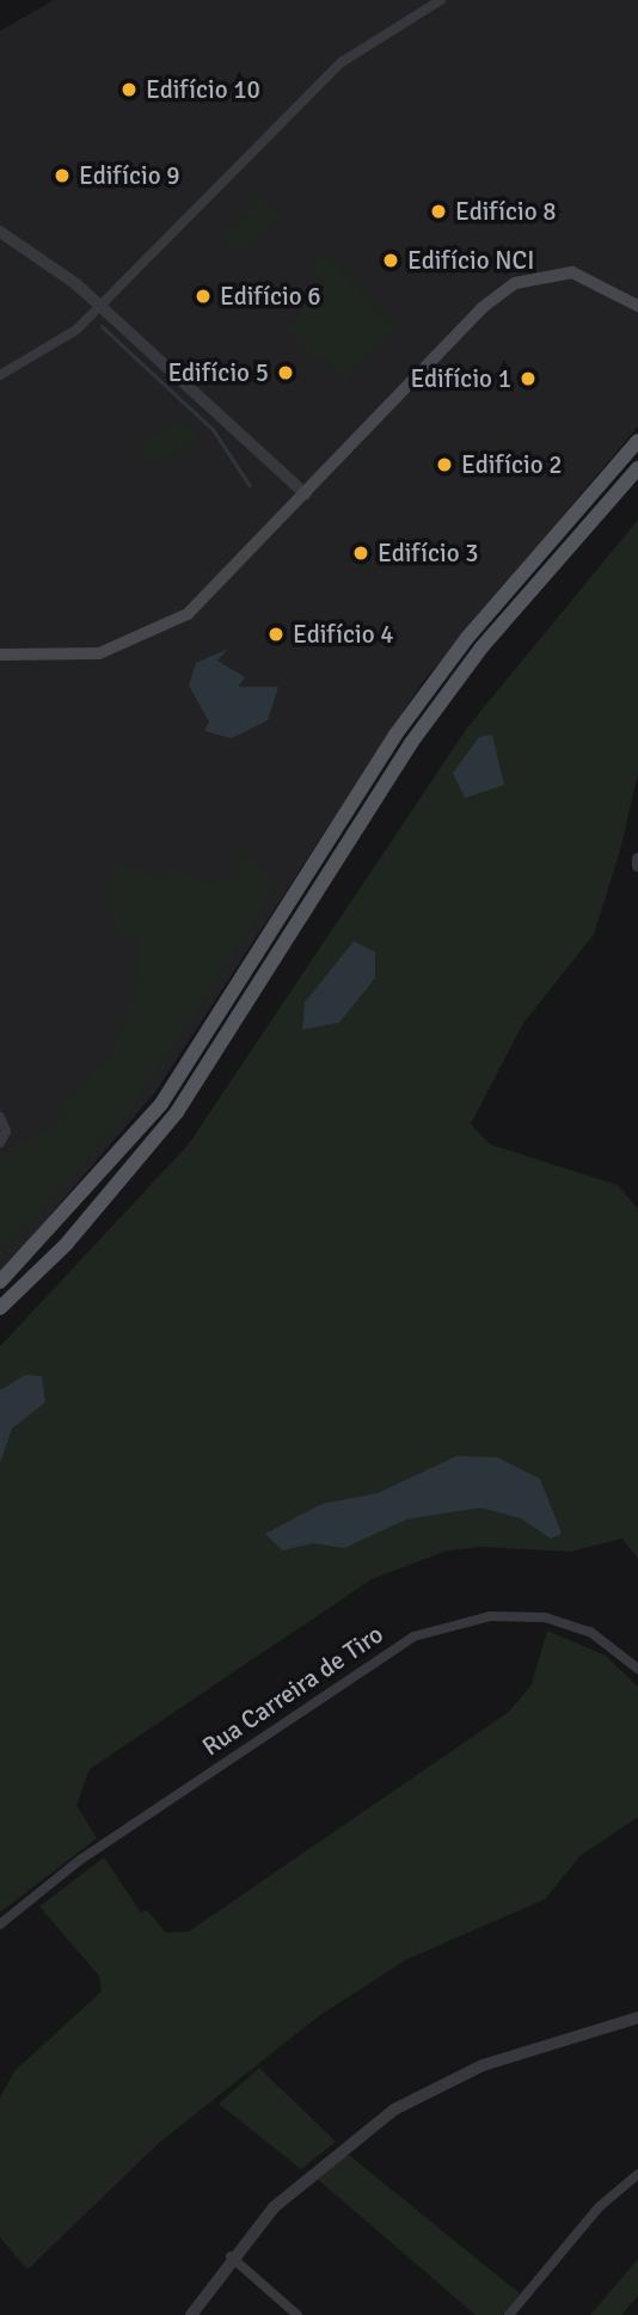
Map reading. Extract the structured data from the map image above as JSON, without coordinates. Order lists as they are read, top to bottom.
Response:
{
  "streets": {
    "street": ["Rua Carreira de Tiro"]
  },
  "places": [
    "Edifício 10",
    "Edifício 9",
    "Edifício 8",
    "Edifício NCI",
    "Edifício 6",
    "Edifício 5",
    "Edifício 1",
    "Edifício 2",
    "Edifício 3",
    "Edifício 4"
  ]
}
